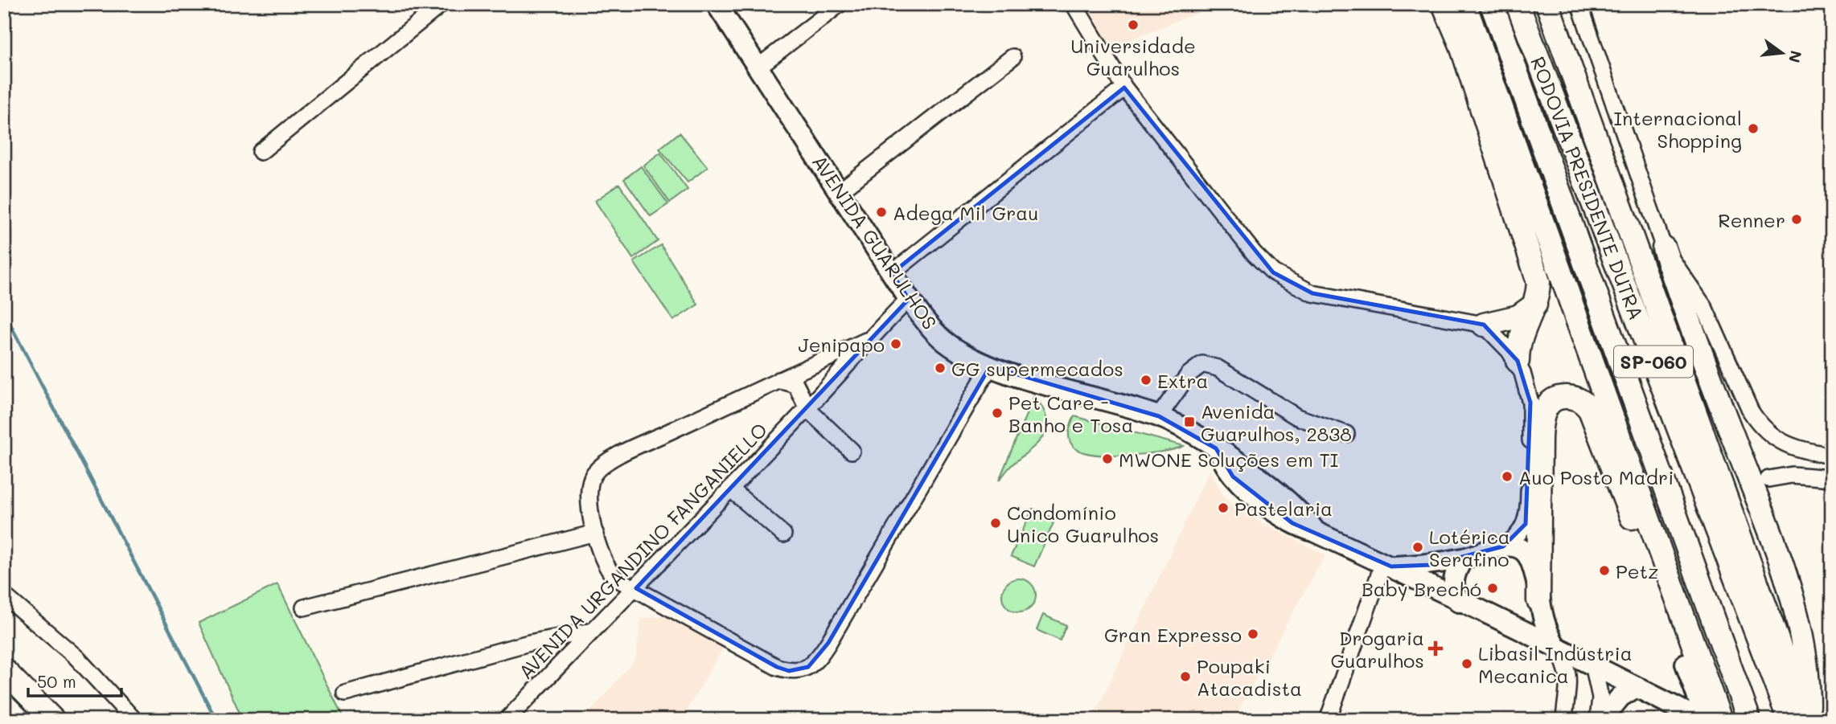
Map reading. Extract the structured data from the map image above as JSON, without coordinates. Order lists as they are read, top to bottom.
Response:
{
  "streets": {
    "highway": ["RODOVIA PRESIDENTE DUTRA", "SP-060"],
    "main road": ["AVENIDA GUARULHOS"],
    "street": ["AVENIDA URGANDINO FANGANIELLO"]
  },
  "crossings": [
    ["AVENIDA GUARULHOS", "SP-060"],
    ["AVENIDA GUARULHOS", "AVENIDA URGANDINO FANGANIELLO"]
  ],
  "places": {
    "other": [
      "Universidade Guarulhos",
      "Internacional Shopping",
      "Adega Mil Grau",
      "Renner",
      "Jenipapo",
      "GG supermecados",
      "Extra",
      "Pet Care - Banho e Tosa",
      "MWONE Soluções em TI",
      "Auo Posto Madri",
      "Pastelaria",
      "Condomínio Unico Guarulhos",
      "Lotérica Serafino",
      "Petz",
      "Baby Brechó",
      "Gran Expresso",
      "Libasil Indústria Mecanica",
      "Poupaki Atacadista"
    ],
    "transit": ["Avenida Guarulhos, 2838"],
    "health": ["Drogaria Guarulhos"]
  },
  "scale_bar": "50 m",
  "north": "right"
}
